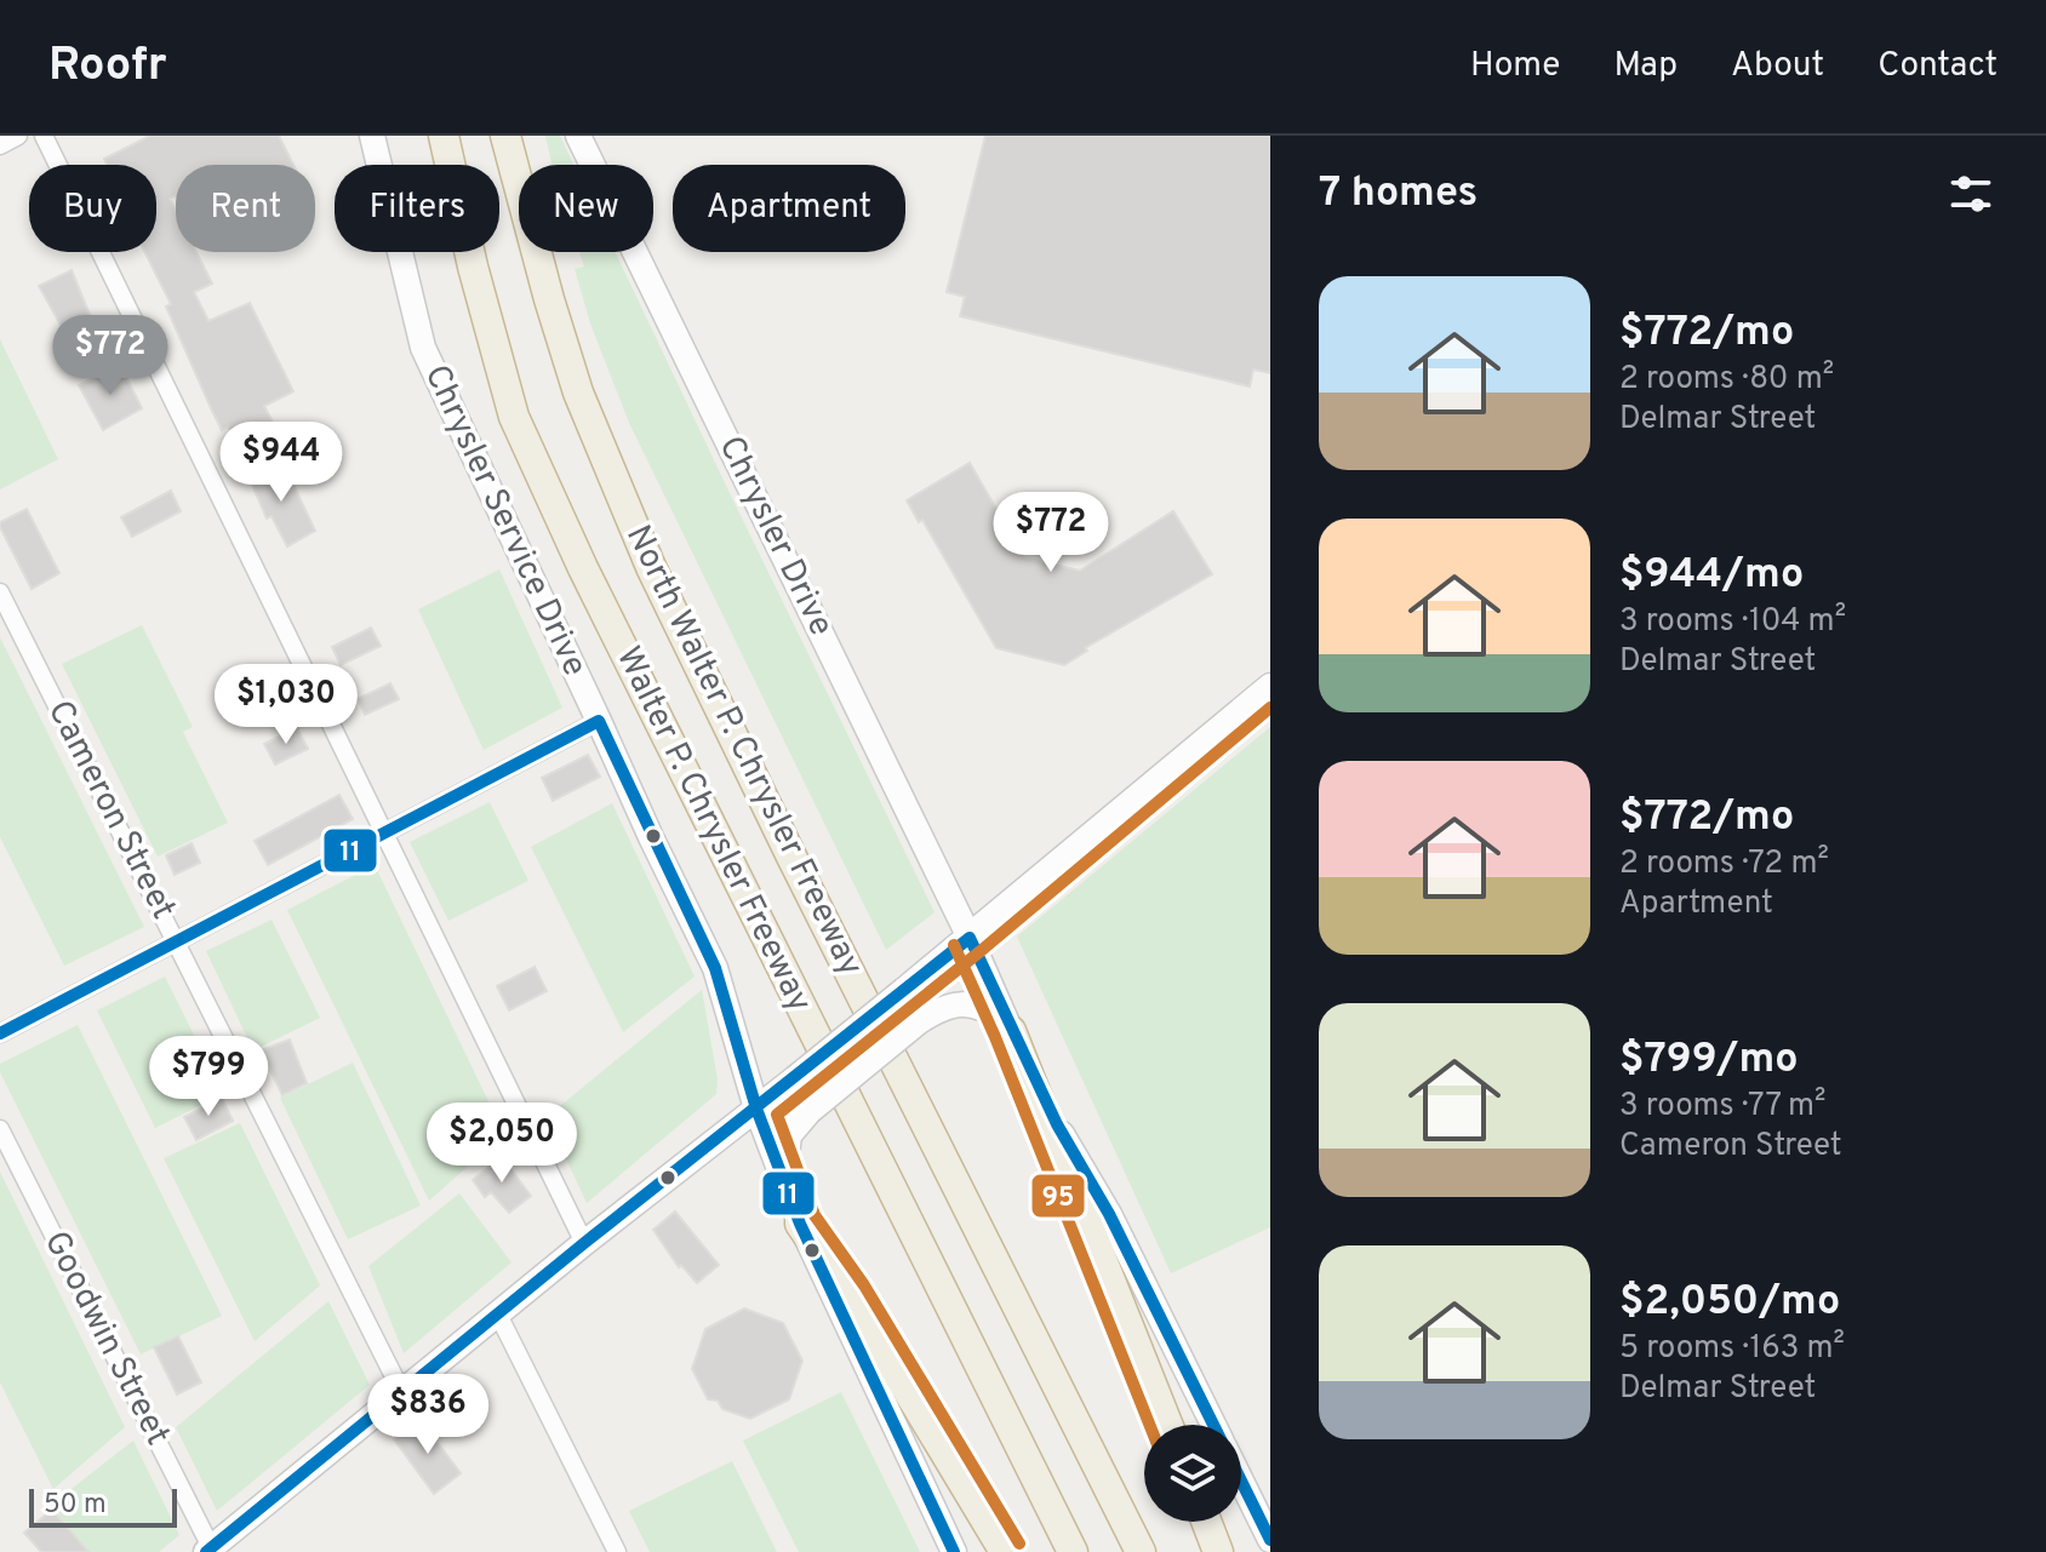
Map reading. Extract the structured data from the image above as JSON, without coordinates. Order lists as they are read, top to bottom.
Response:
{
  "streets": {
    "highway": ["North Walter P. Chrysler Freeway", "Walter P. Chrysler Freeway"],
    "street": [
      "Chrysler Service Drive",
      "Chrysler Drive",
      "Cameron Street",
      "Goodwin Street"
    ]
  },
  "lines": ["transit line 95", "transit line 11"],
  "scale_bar": "50 m",
  "page": {
    "header": "Roofr",
    "nav": [
      "Home",
      "Map",
      "About",
      "Contact"
    ],
    "heading": "7 homes",
    "chip": [
      "Buy",
      "Rent",
      "Filters",
      "New",
      "Apartment"
    ],
    "list": [
      {
        "name": "$772/mo",
        "note": "2 rooms · 80 m² · Delmar Street"
      },
      {
        "name": "$944/mo",
        "note": "3 rooms · 104 m² · Delmar Street"
      },
      {
        "name": "$772/mo",
        "note": "2 rooms · 72 m² · Apartment"
      },
      {
        "name": "$799/mo",
        "note": "3 rooms · 77 m² · Cameron Street"
      },
      {
        "name": "$2,050/mo",
        "note": "5 rooms · 163 m² · Delmar Street"
      }
    ],
    "price": [
      "$772",
      "$944",
      "$772",
      "$1,030",
      "$799",
      "$2,050",
      "$836"
    ],
    "scale": "50 m"
  }
}
